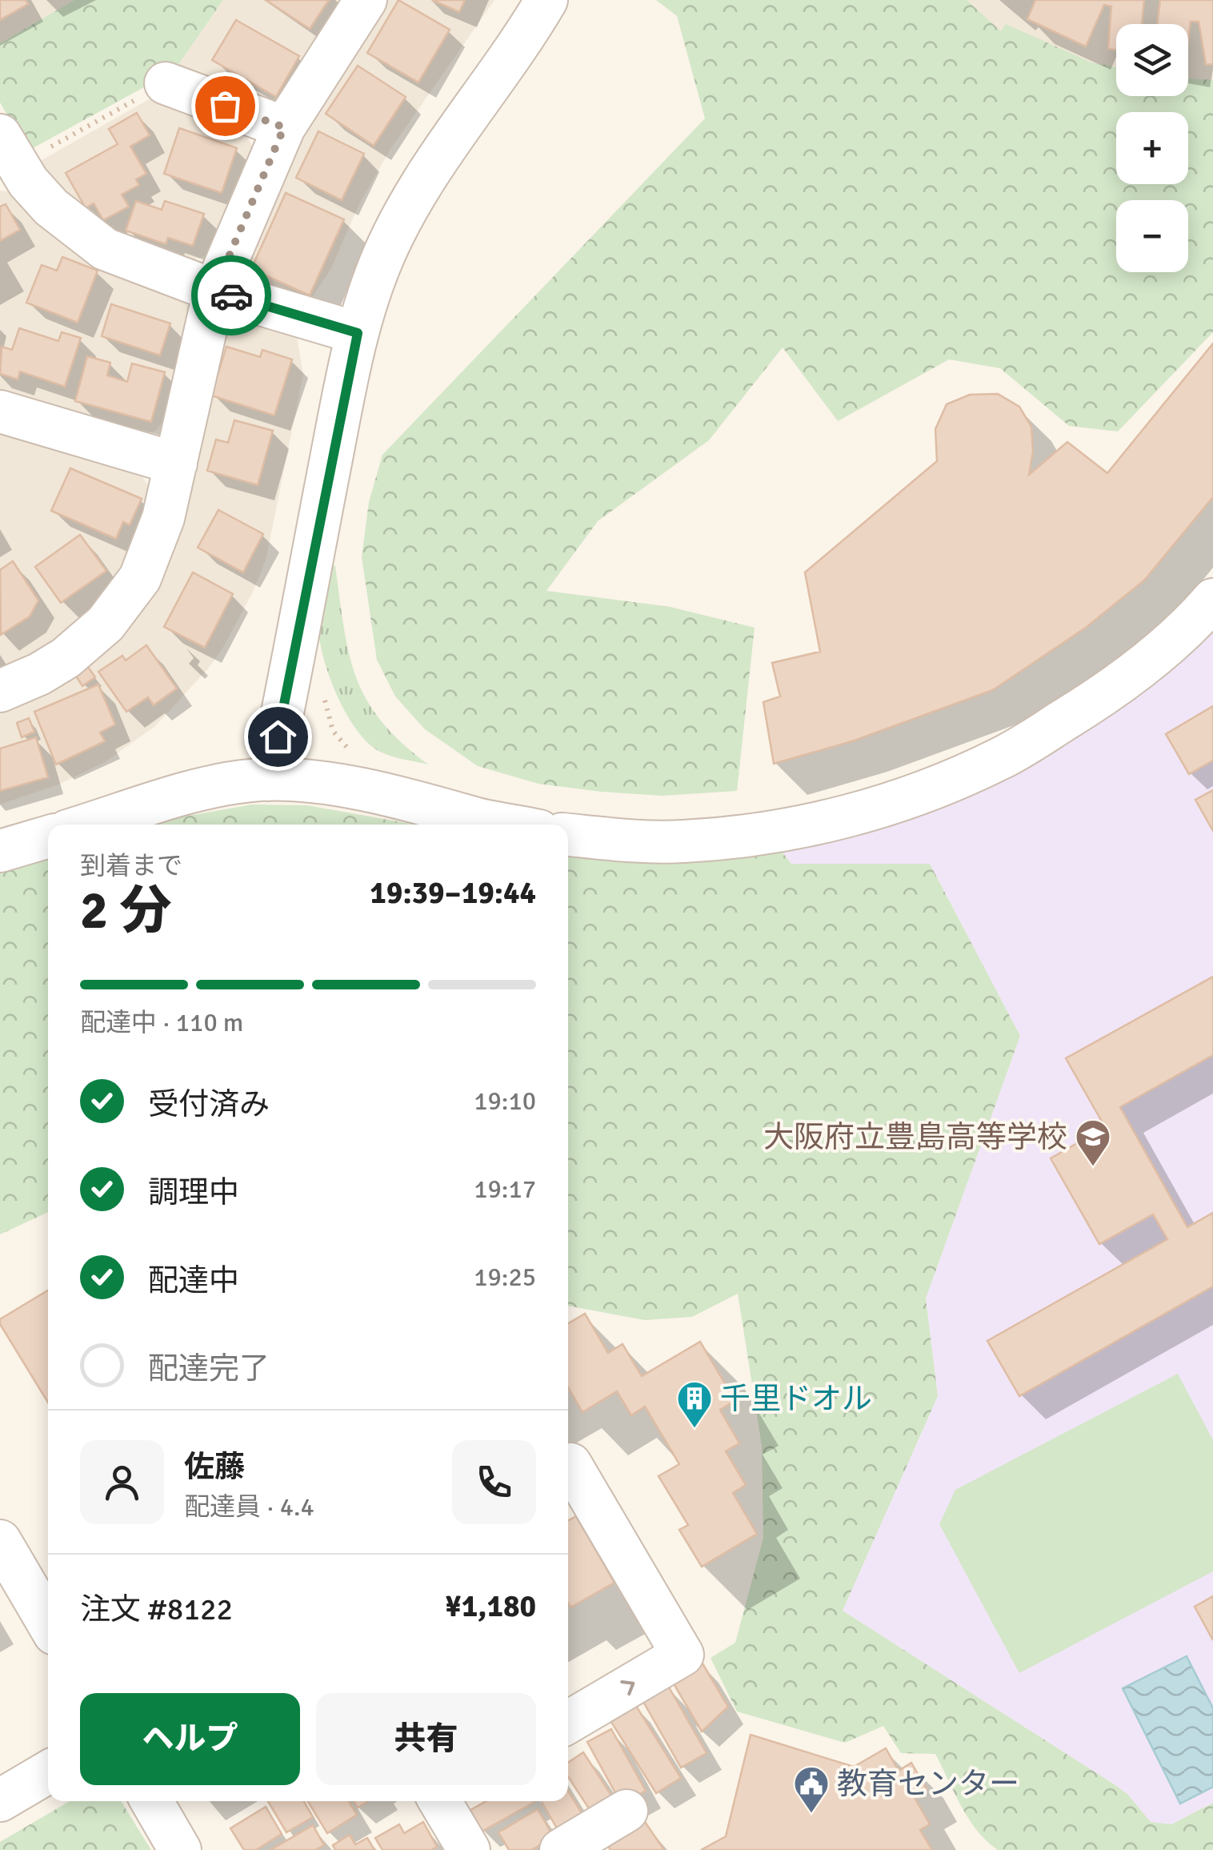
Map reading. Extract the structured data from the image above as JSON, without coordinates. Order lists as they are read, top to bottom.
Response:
{
  "places": {
    "school or university": ["大阪府立豊島高等学校"],
    "building": ["千里ドオル"],
    "public building": ["教育センター"]
  },
  "page": {
    "map_buttons": ["+", "−"],
    "heading": ["2 分", "到着まで", "19:39–19:44"],
    "panel": [
      "佐藤",
      "配達員 · 4.4",
      "注文 #8122",
      "¥1,180"
    ],
    "bar": "配達中 · 110 m",
    "list": [
      ["受付済み", "19:10"],
      ["調理中", "19:17"],
      ["配達中", "19:25"],
      "配達完了"
    ],
    "buttons": ["ヘルプ", "共有"]
  }
}
